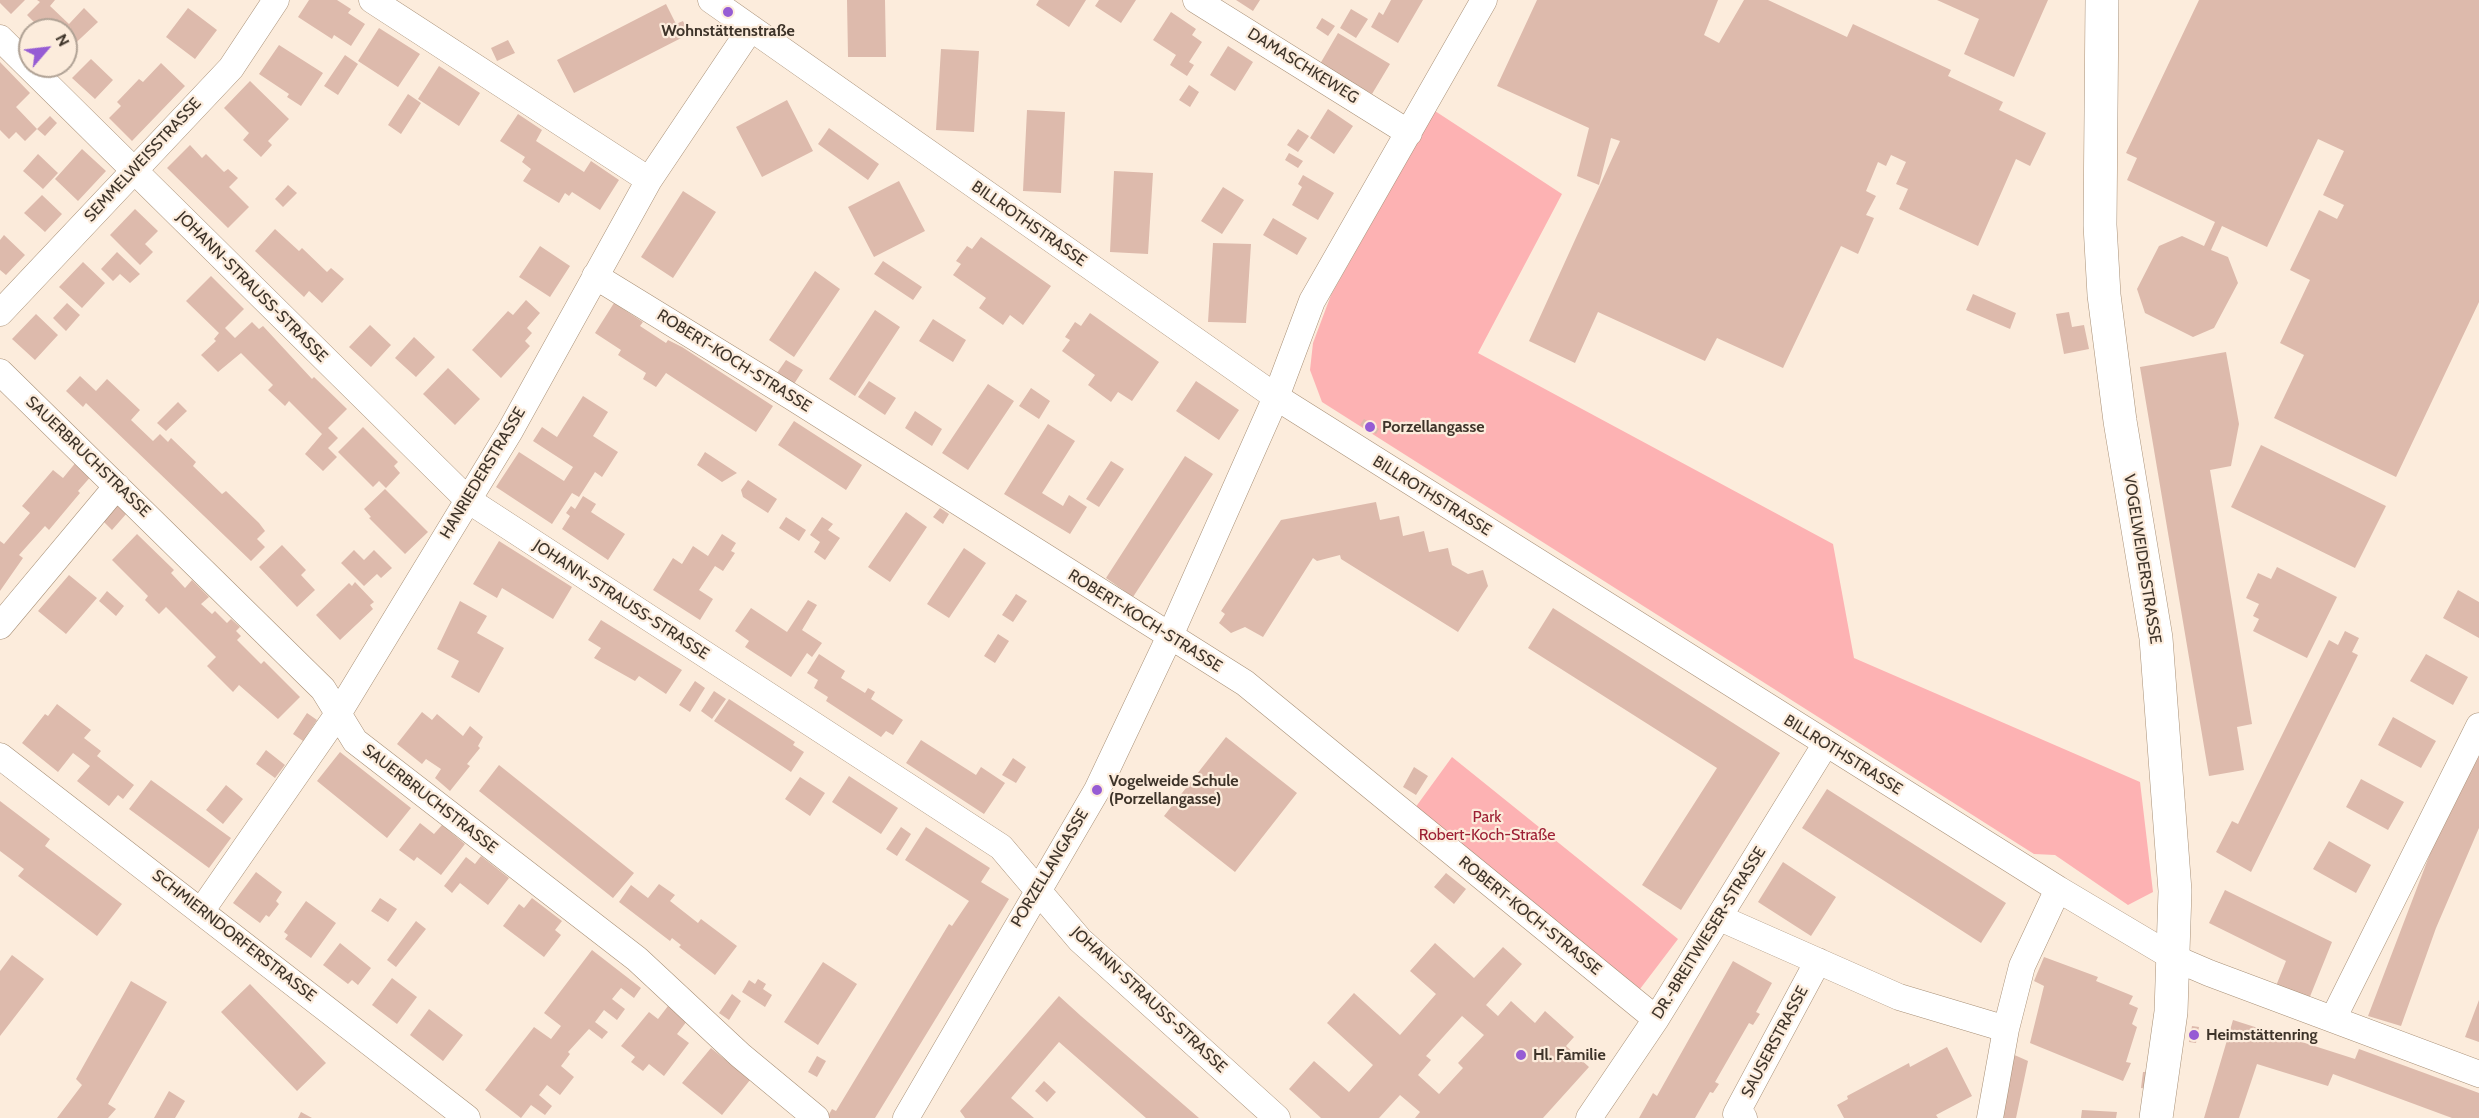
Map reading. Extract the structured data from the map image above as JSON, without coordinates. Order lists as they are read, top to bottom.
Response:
{
  "streets": {
    "main road": ["VOGELWEIDERSTRASSE"],
    "street": [
      "DAMASCHKEWEG",
      "SEMMELWEISSTRASSE",
      "BILLROTHSTRASSE",
      "JOHANN-STRAUSS-STRASSE",
      "ROBERT-KOCH-STRASSE",
      "SAUERBRUCHSTRASSE",
      "HANRIEDERSTRASSE",
      "PORZELLANGASSE",
      "DR.-BREITWIESER-STRASSE",
      "SCHMIERNDORFERSTRASSE",
      "SAUSERSTRASSE"
    ]
  },
  "crossings": [
    ["DAMASCHKEWEG", "PORZELLANGASSE"],
    ["SEMMELWEISSTRASSE", "JOHANN-STRAUSS-STRASSE"],
    ["BILLROTHSTRASSE", "HANRIEDERSTRASSE"],
    ["BILLROTHSTRASSE", "VOGELWEIDERSTRASSE"],
    ["BILLROTHSTRASSE", "PORZELLANGASSE"],
    ["BILLROTHSTRASSE", "DR.-BREITWIESER-STRASSE"],
    ["JOHANN-STRAUSS-STRASSE", "HANRIEDERSTRASSE"],
    ["JOHANN-STRAUSS-STRASSE", "PORZELLANGASSE"],
    ["ROBERT-KOCH-STRASSE", "HANRIEDERSTRASSE"],
    ["ROBERT-KOCH-STRASSE", "PORZELLANGASSE"],
    ["ROBERT-KOCH-STRASSE", "DR.-BREITWIESER-STRASSE"],
    ["SAUERBRUCHSTRASSE", "HANRIEDERSTRASSE"],
    ["HANRIEDERSTRASSE", "SCHMIERNDORFERSTRASSE"]
  ],
  "parks": ["Park Robert-Koch-Straße"],
  "places": [
    "Wohnstättenstraße",
    "Porzellangasse",
    "Vogelweide Schule (Porzellangasse)",
    "Heimstättenring",
    "Hl. Familie"
  ],
  "north": "top right"
}
